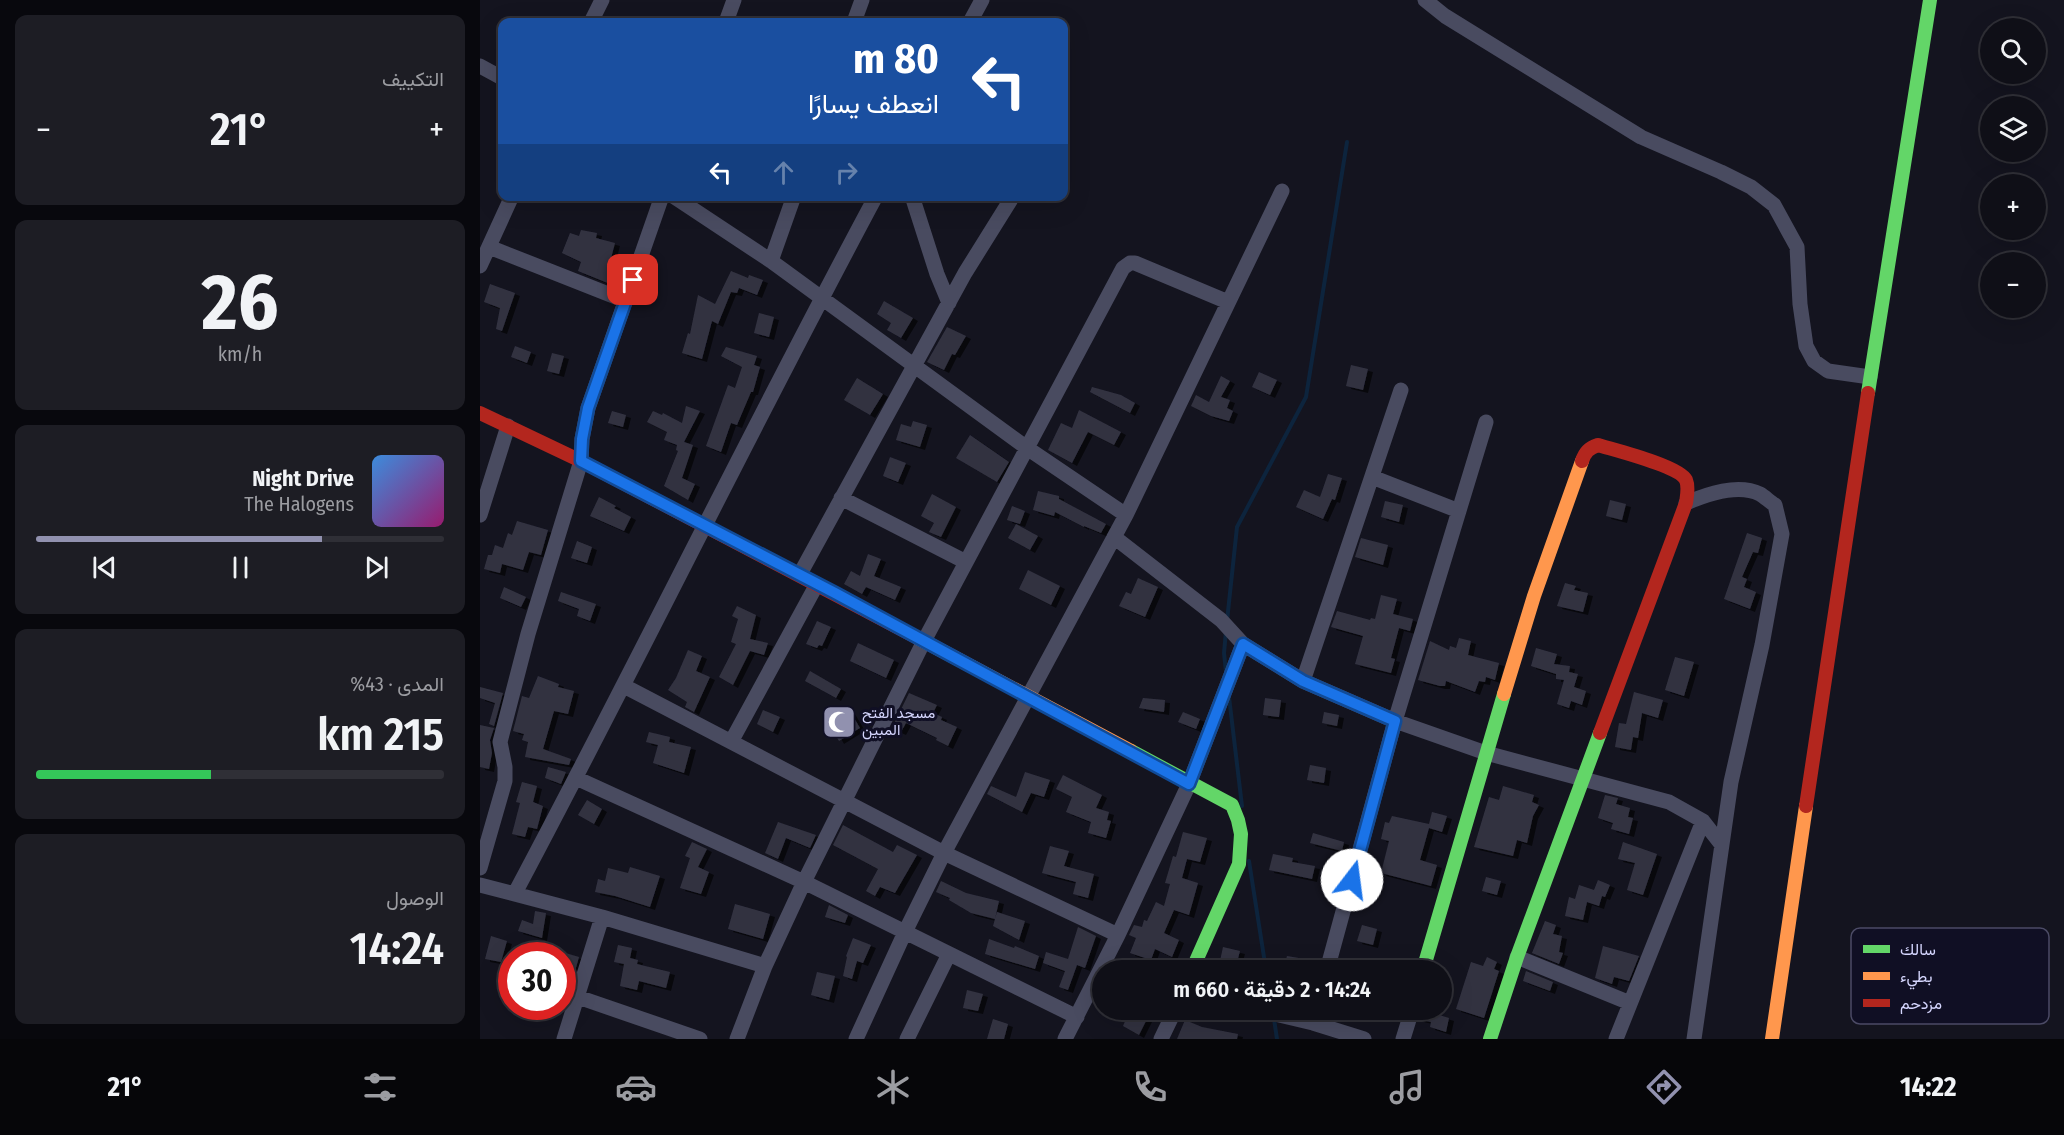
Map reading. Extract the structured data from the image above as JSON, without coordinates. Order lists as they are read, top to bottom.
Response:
{
  "places": {
    "mosque": ["مسجد الفتح المبين"]
  },
  "legend": ["سالك", "بطيء", "مزدحم"],
  "page": {
    "tile": [
      "التكييف",
      ["26", "km/h"],
      ["المدى · 43%", "215 km"],
      ["الوصول", "14:24"]
    ],
    "map_buttons": ["+", "−"],
    "turn": ["80 m", "انعطف يسارًا"],
    "heat": ["−", "21°", "+"],
    "song": ["Night Drive", "The Halogens"],
    "limit": "30",
    "trip": "14:24 · 2 دقيقة · 660 m",
    "tabs": ["14:22", "21°"]
  }
}
